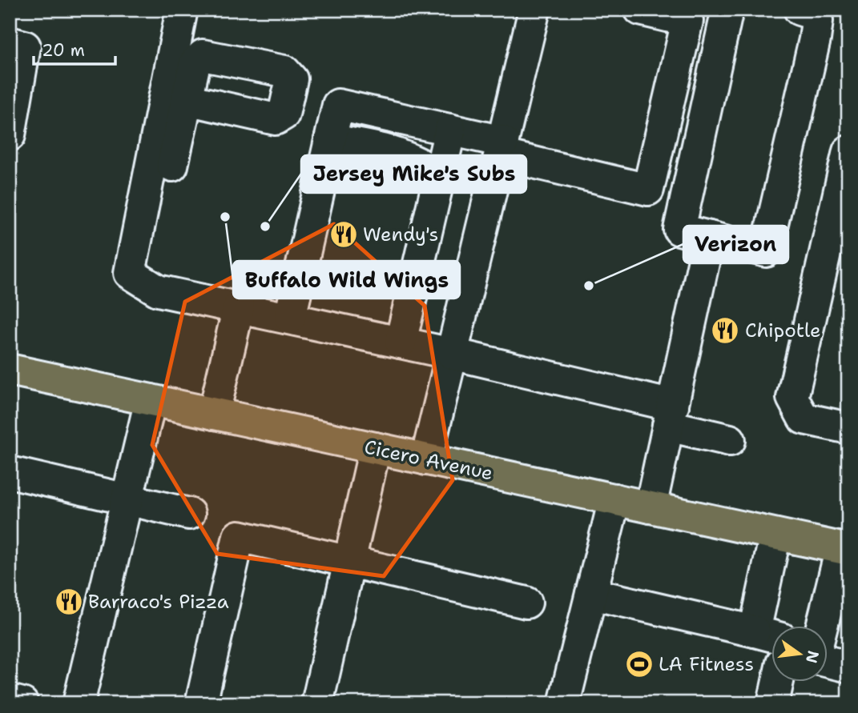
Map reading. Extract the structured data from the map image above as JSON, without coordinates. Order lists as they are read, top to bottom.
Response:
{
  "streets": {
    "main road": ["Cicero Avenue"]
  },
  "places": {
    "other": ["Buffalo Wild Wings", "Jersey Mike's Subs", "Verizon"],
    "restaurant": ["Wendy's", "Chipotle", "Barraco's Pizza"],
    "sports": ["LA Fitness"]
  },
  "scale_bar": "20 m",
  "north": "right"
}
